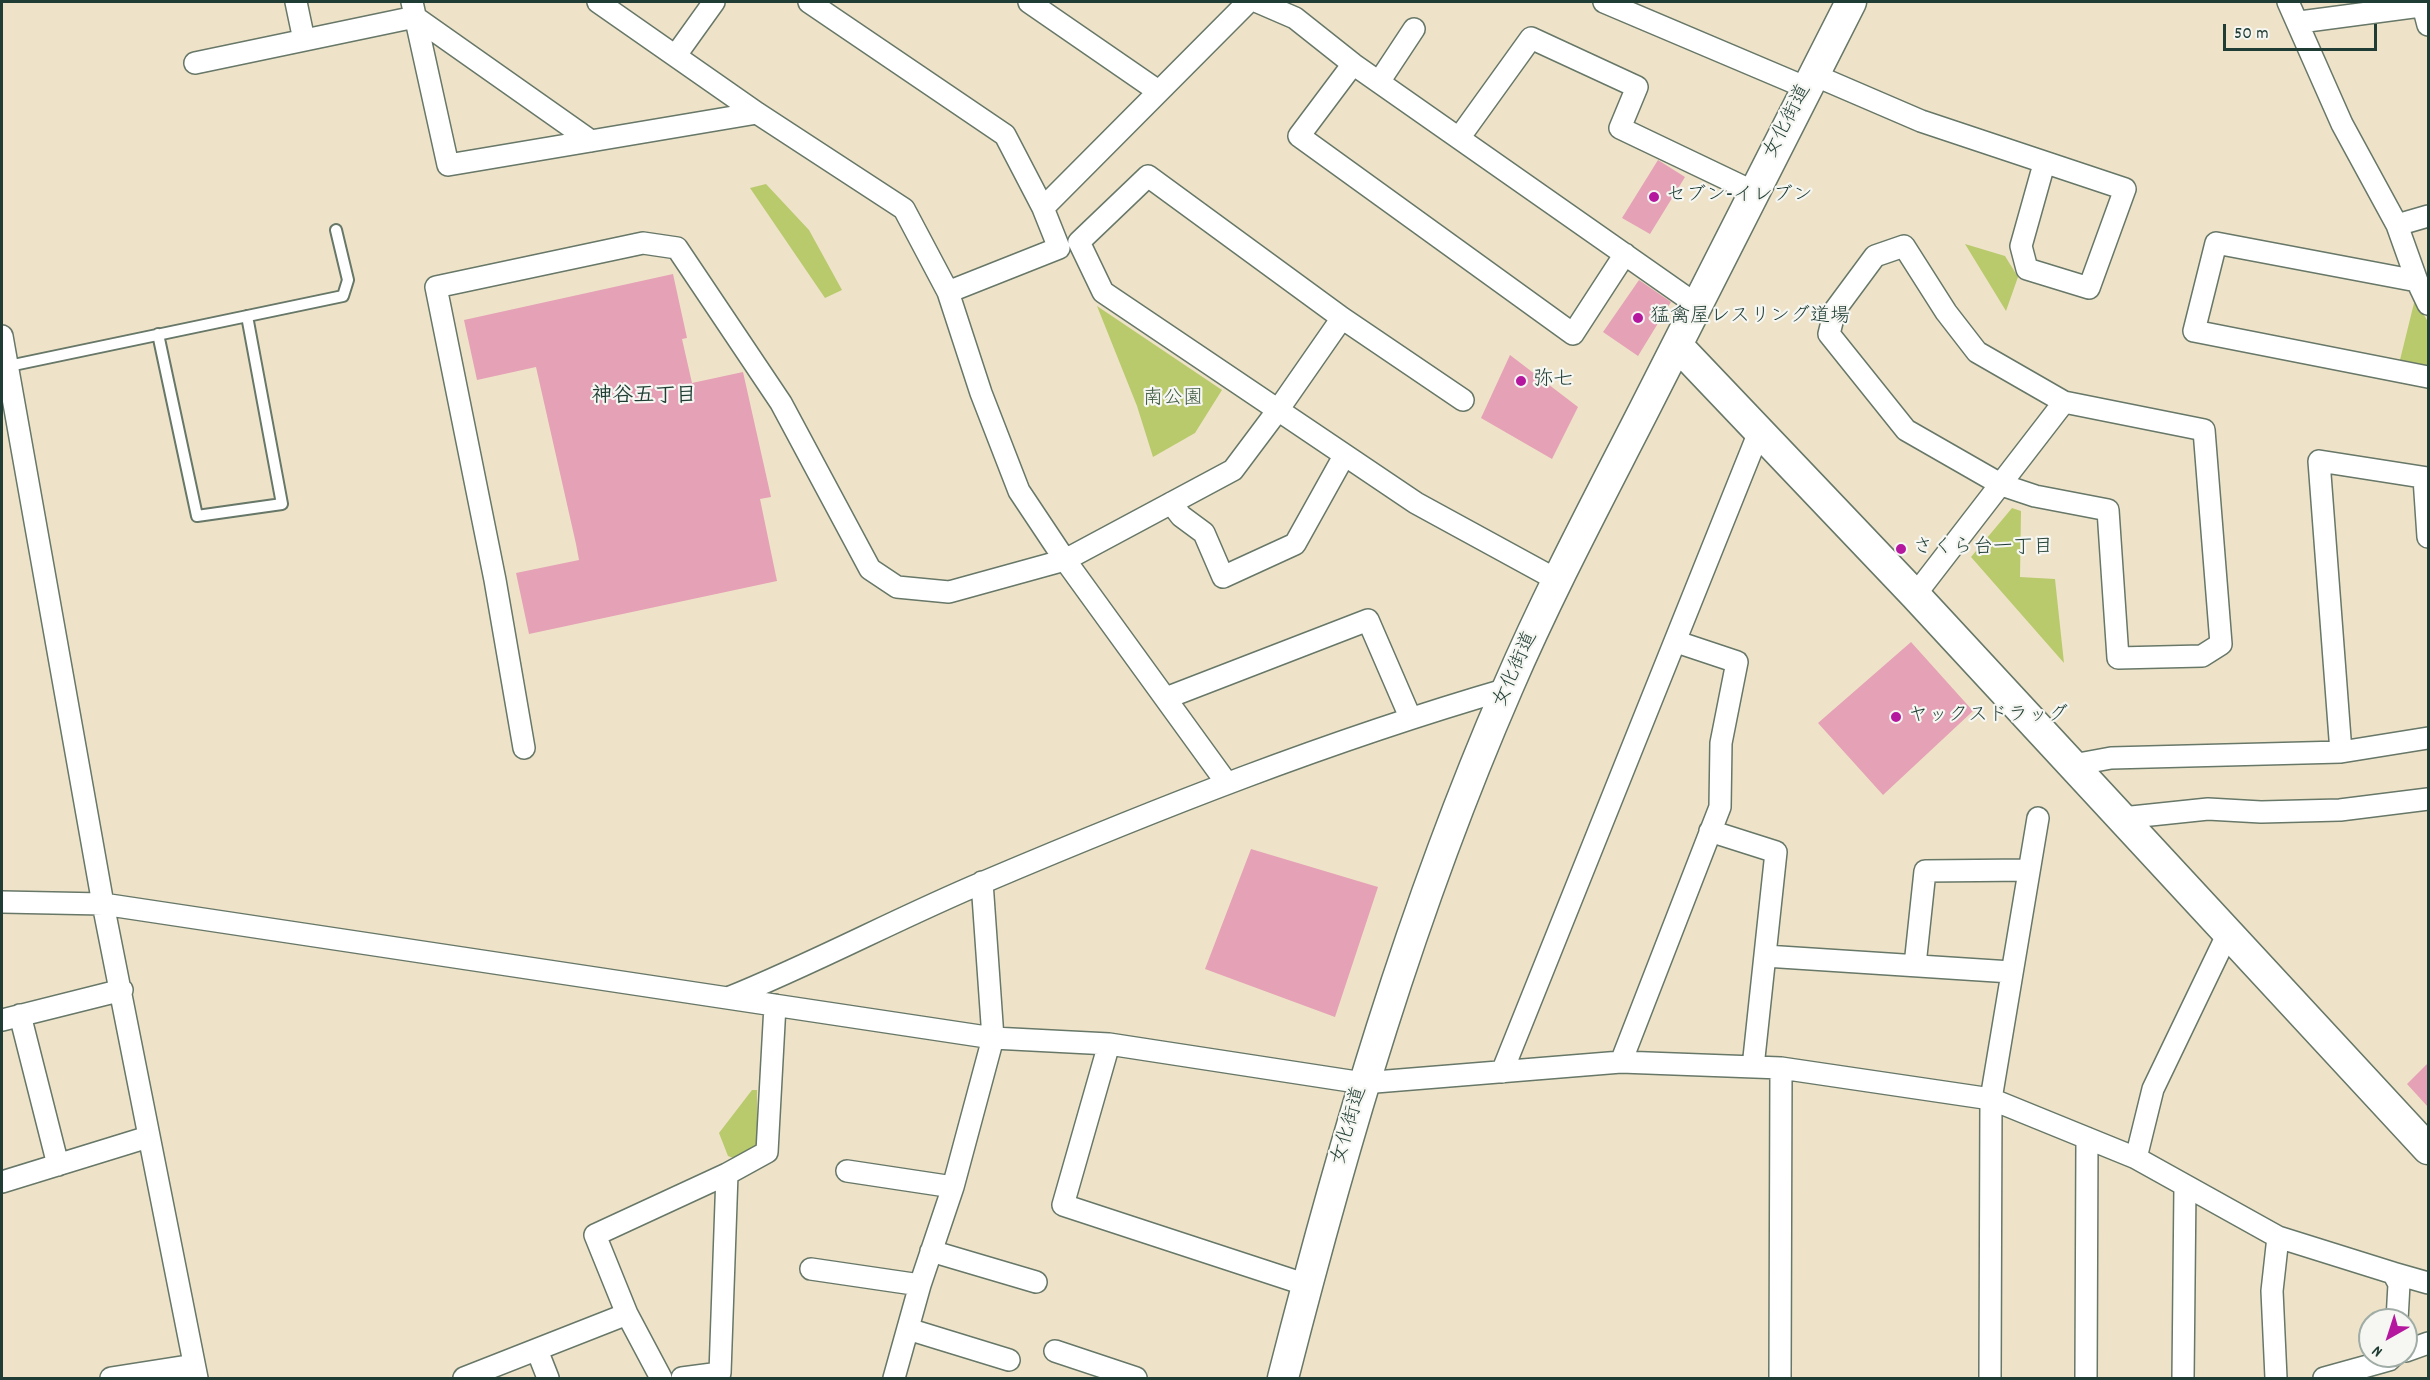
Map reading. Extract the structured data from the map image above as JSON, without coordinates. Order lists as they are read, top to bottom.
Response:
{
  "streets": {
    "street": ["女化街道"]
  },
  "districts": ["神谷五丁目"],
  "parks": ["南公園"],
  "places": [
    "セブン-イレブン",
    "猛禽屋レスリング道場",
    "弥七",
    "さくら台一丁目",
    "ヤックスドラッグ"
  ],
  "scale_bar": "50 m",
  "north": "bottom left"
}
